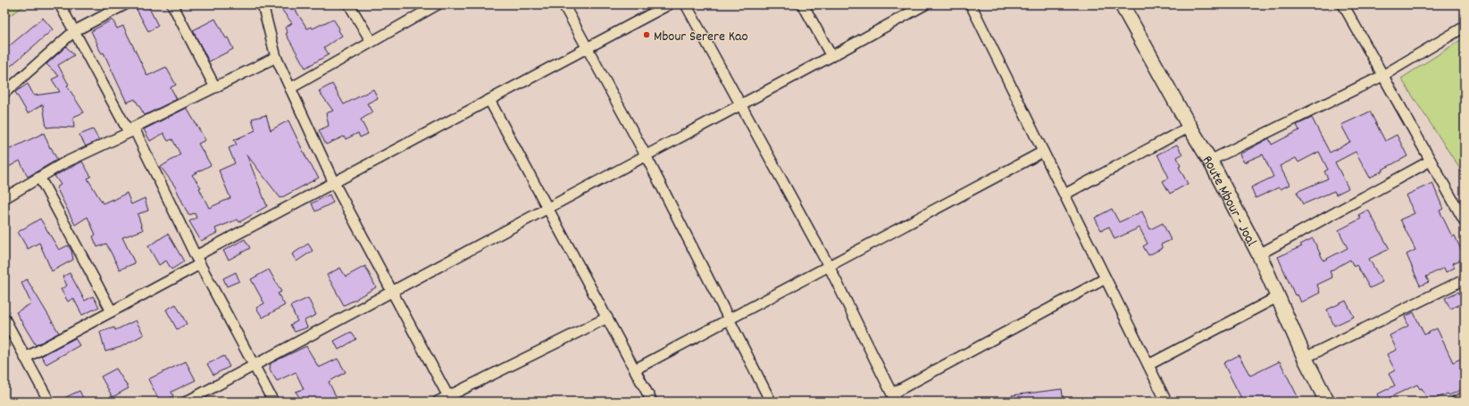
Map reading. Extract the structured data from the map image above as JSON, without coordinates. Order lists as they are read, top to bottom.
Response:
{
  "streets": {
    "main road": ["Route Mbour - Joal"]
  },
  "places": ["Mbour Serere Kao"]
}
